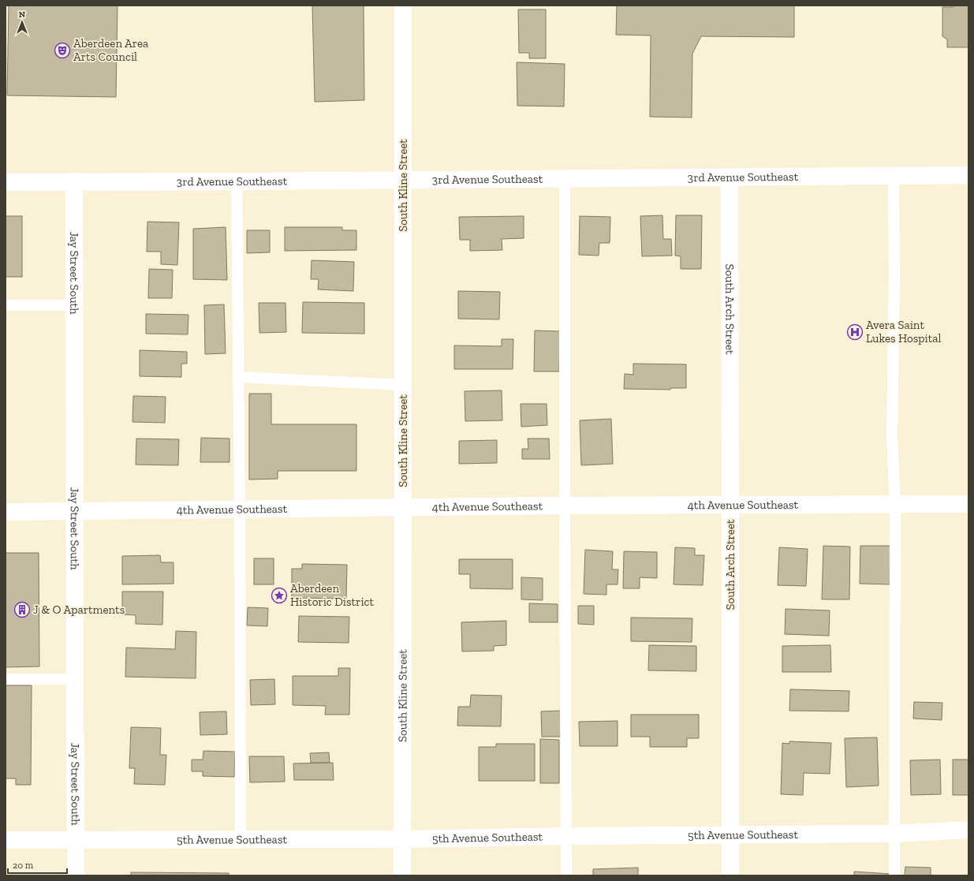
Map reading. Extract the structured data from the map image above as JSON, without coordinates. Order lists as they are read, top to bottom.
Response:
{
  "streets": {
    "street": [
      "3rd Avenue Southeast",
      "South Kline Street",
      "Jay Street South",
      "South Arch Street",
      "4th Avenue Southeast",
      "5th Avenue Southeast"
    ]
  },
  "crossings": [
    ["3rd Avenue Southeast", "South Kline Street"],
    ["3rd Avenue Southeast", "Jay Street South"],
    ["3rd Avenue Southeast", "South Arch Street"],
    ["South Kline Street", "4th Avenue Southeast"],
    ["South Kline Street", "5th Avenue Southeast"],
    ["Jay Street South", "4th Avenue Southeast"],
    ["Jay Street South", "5th Avenue Southeast"],
    ["South Arch Street", "4th Avenue Southeast"],
    ["South Arch Street", "5th Avenue Southeast"]
  ],
  "places": {
    "theatre": ["Aberdeen Area Arts Council"],
    "hospital": ["Avera Saint Lukes Hospital"],
    "place": ["Aberdeen Historic District"],
    "building": ["J & O Apartments"]
  },
  "scale_bar": "20 m",
  "north": "top"
}
